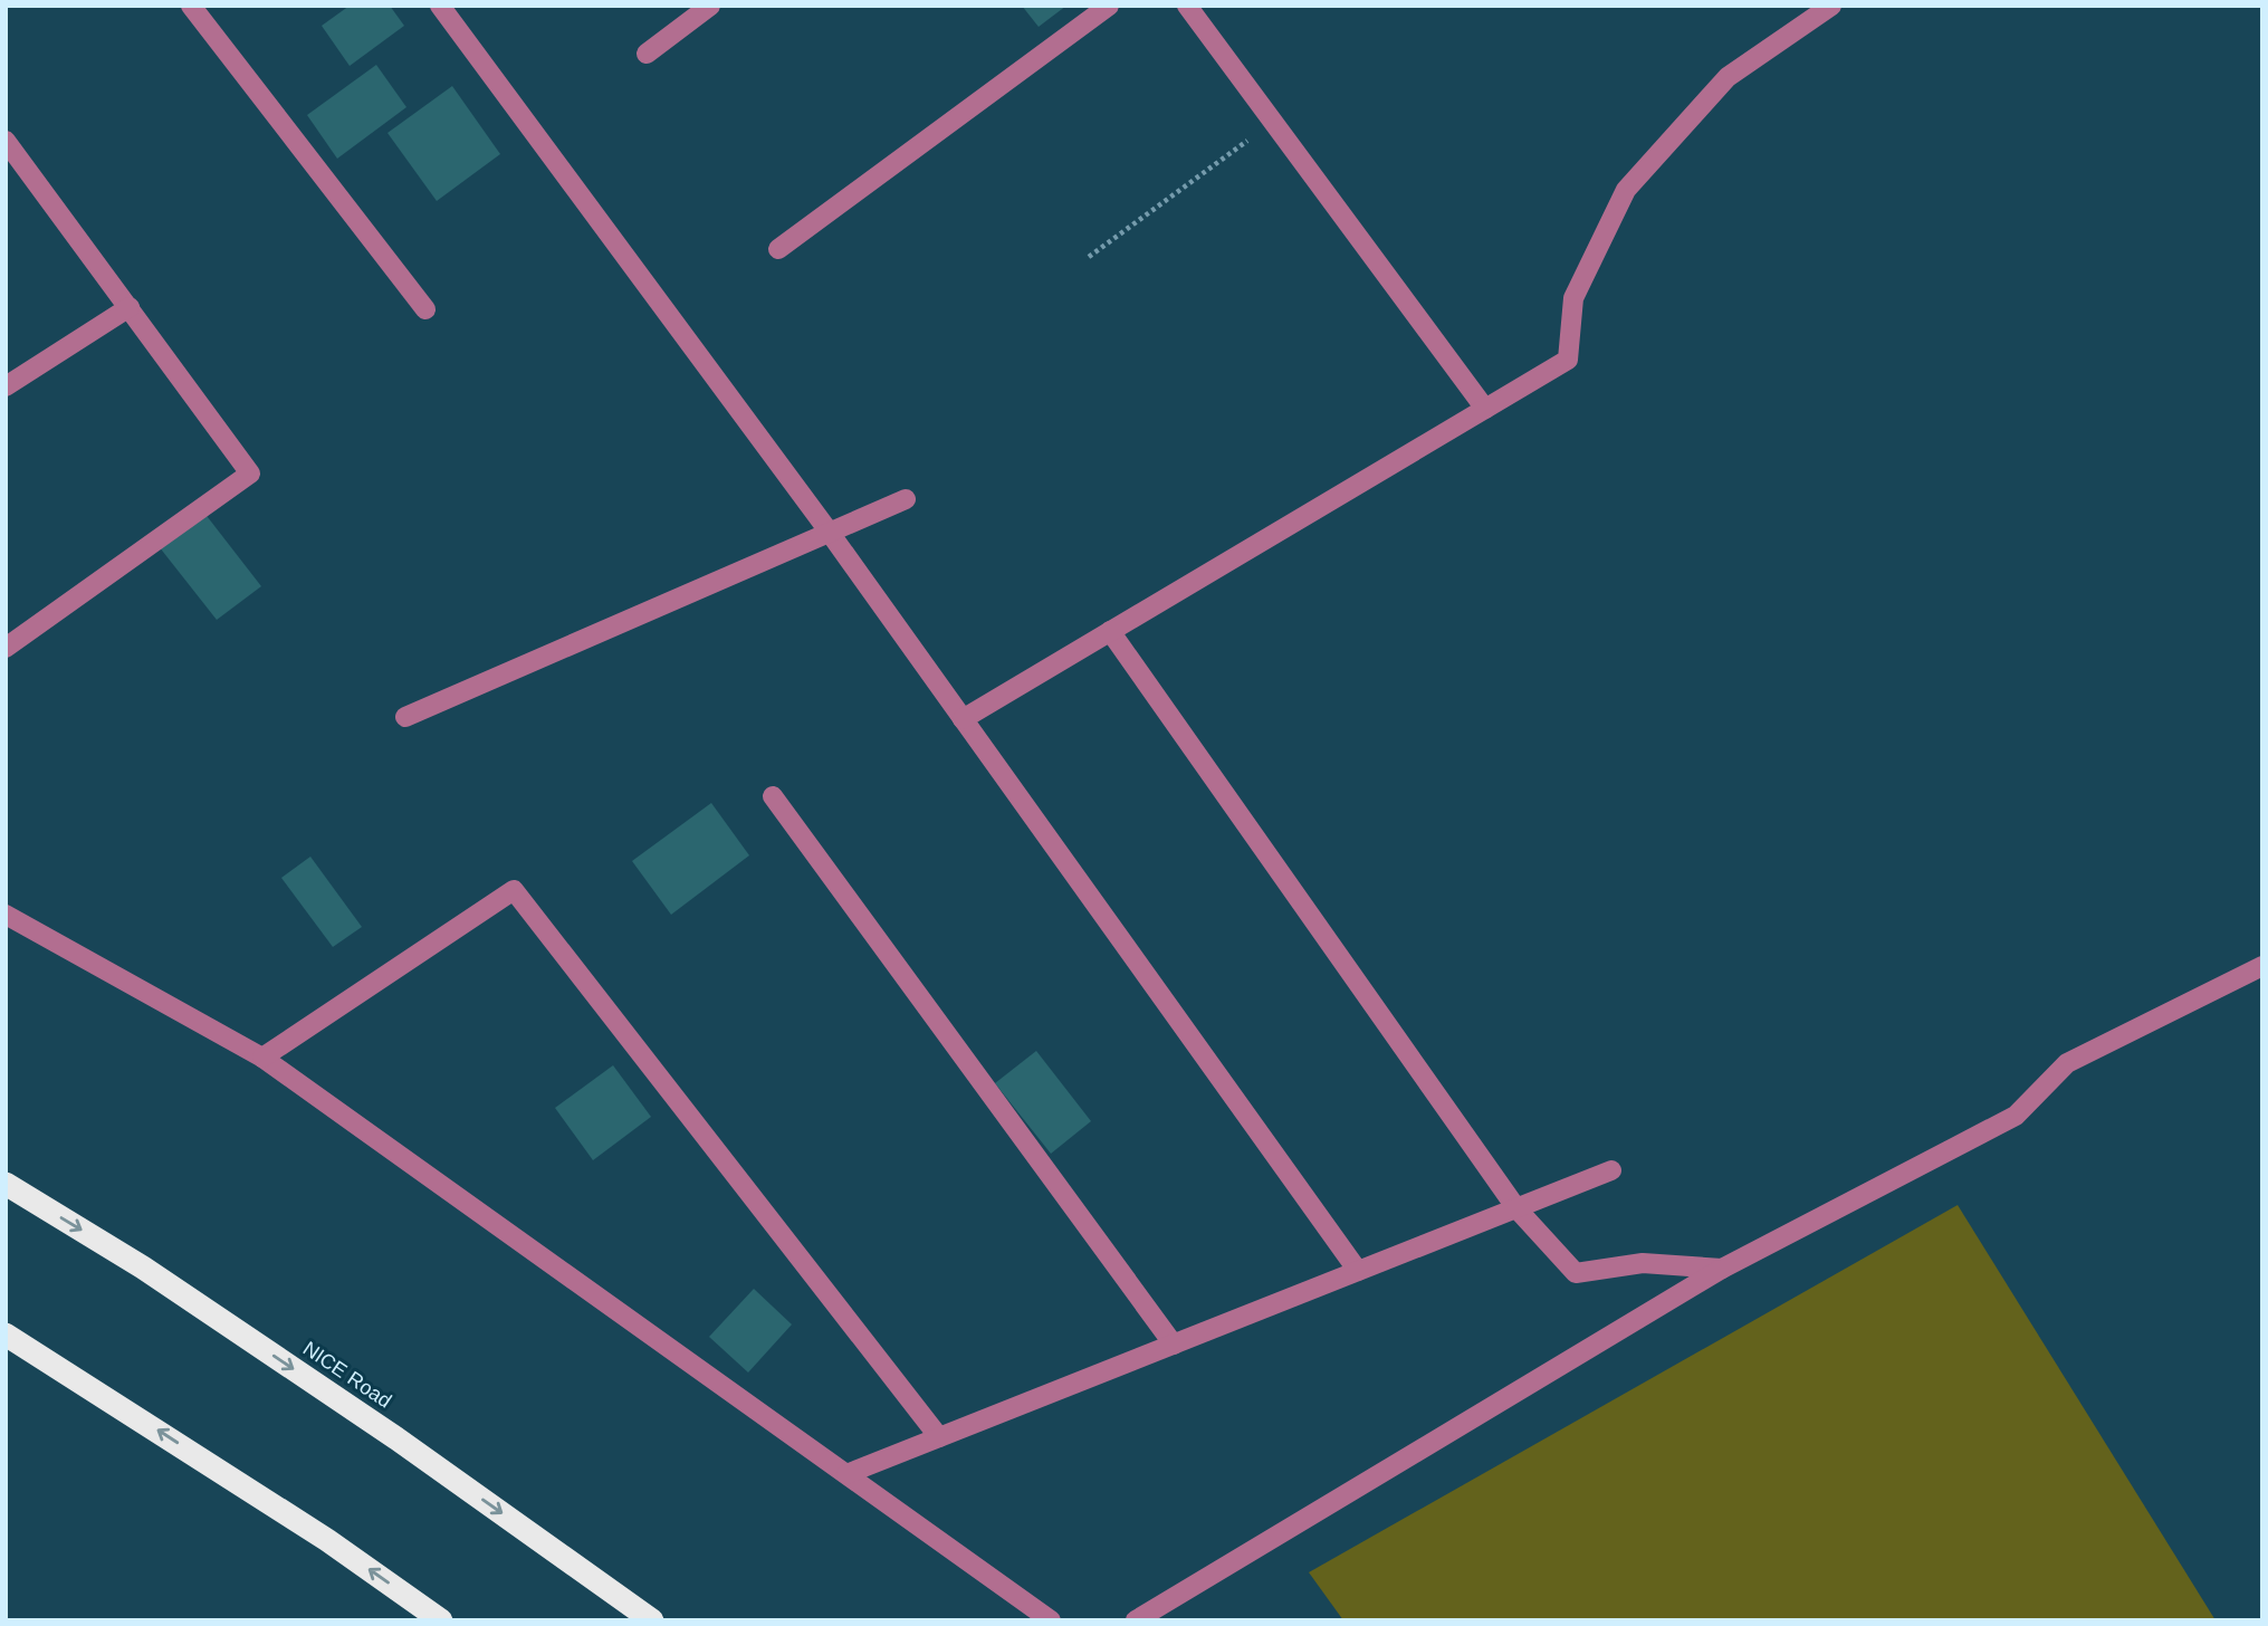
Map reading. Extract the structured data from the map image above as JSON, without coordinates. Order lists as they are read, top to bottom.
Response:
{
  "streets": {
    "highway": ["NICE Road"]
  }
}
